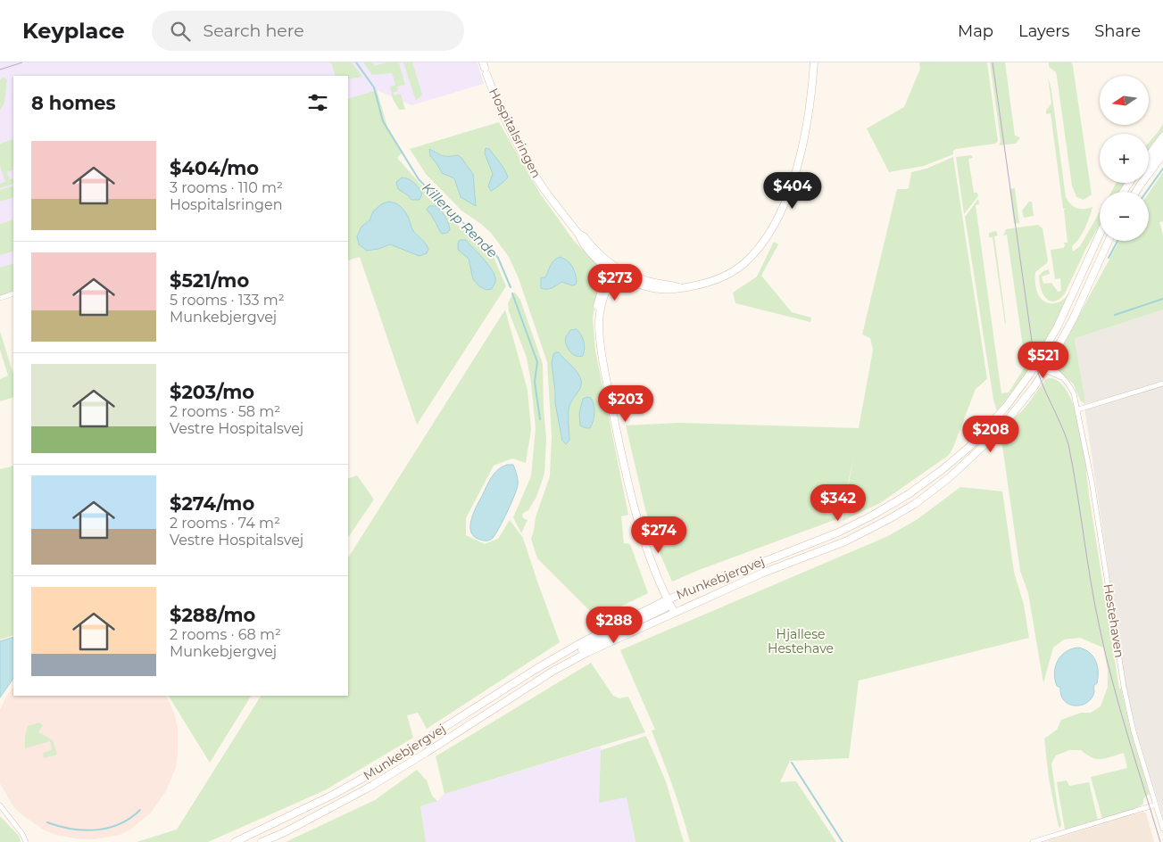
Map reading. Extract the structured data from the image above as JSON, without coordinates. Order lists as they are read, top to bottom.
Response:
{
  "streets": {
    "street": ["Hospitalsringen", "Munkebjergvej", "Hestehaven"]
  },
  "crossings": [
    ["Munkebjergvej", "Hestehaven"]
  ],
  "water": ["Killerup Rende"],
  "parks": ["Hjallese Hestehave"],
  "north": "left",
  "page": {
    "header": "Keyplace",
    "search": "Search here",
    "nav": ["Map", "Layers", "Share"],
    "map_buttons": ["+", "−"],
    "heading": "8 homes",
    "list": [
      {
        "name": "$404/mo",
        "note": "3 rooms · 110 m² · Hospitalsringen"
      },
      {
        "name": "$521/mo",
        "note": "5 rooms · 133 m² · Munkebjergvej"
      },
      {
        "name": "$203/mo",
        "note": "2 rooms · 58 m² · Vestre Hospitalsvej"
      },
      {
        "name": "$274/mo",
        "note": "2 rooms · 74 m² · Vestre Hospitalsvej"
      },
      {
        "name": "$288/mo",
        "note": "2 rooms · 68 m² · Munkebjergvej"
      }
    ],
    "price": [
      "$404",
      "$273",
      "$521",
      "$203",
      "$208",
      "$342",
      "$274",
      "$288"
    ]
  }
}
